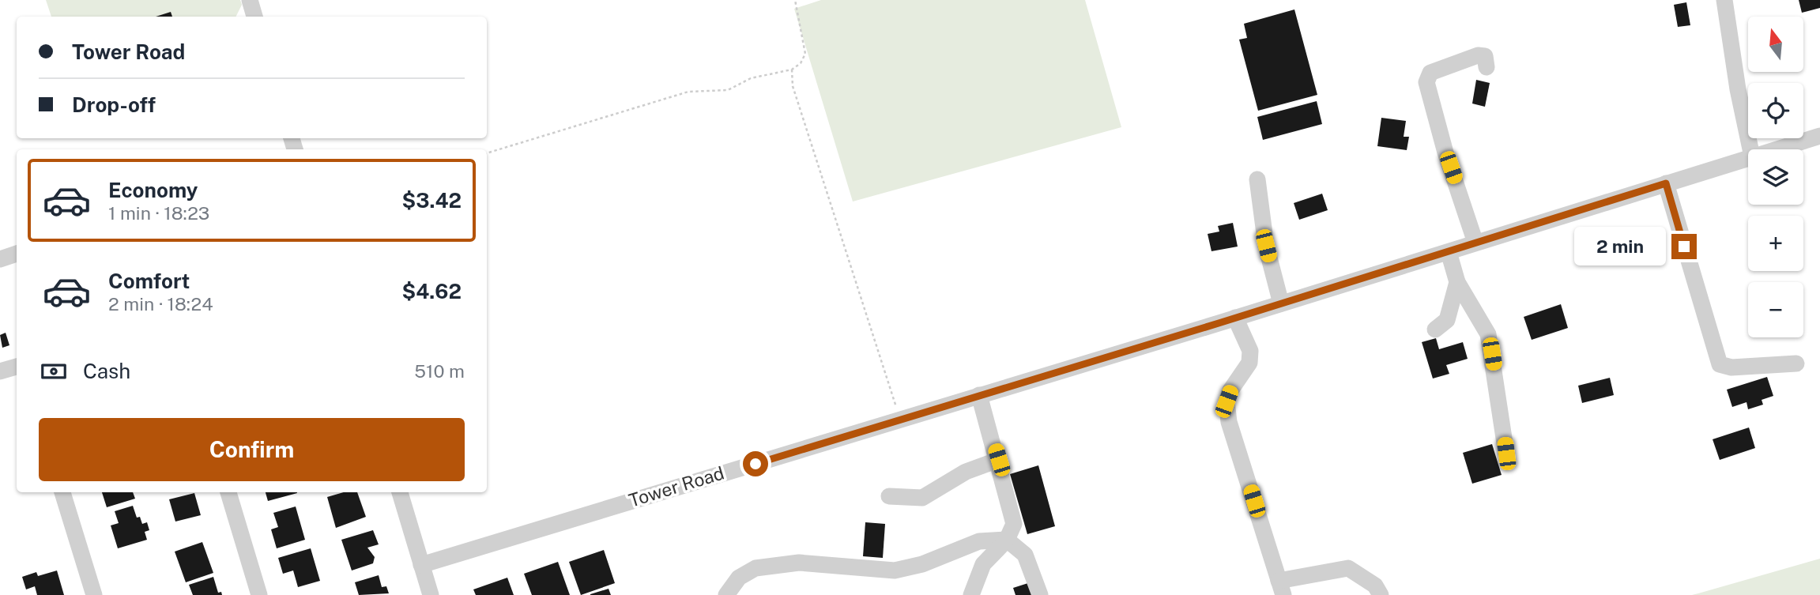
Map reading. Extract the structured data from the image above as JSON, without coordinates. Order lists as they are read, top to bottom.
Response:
{
  "streets": {
    "street": ["Tower Road"]
  },
  "north": "top",
  "page": {
    "map_buttons": ["+", "−"],
    "banner": ["Tower Road", "Drop-off"],
    "list": [
      {
        "name": "Economy",
        "note": "1 min · 18:23",
        "value": "$3.42"
      },
      {
        "name": "Comfort",
        "note": "2 min · 18:24",
        "value": "$4.62"
      }
    ],
    "bubble": "2 min",
    "pay": ["Cash", "510 m"],
    "buttons": "Confirm"
  }
}
